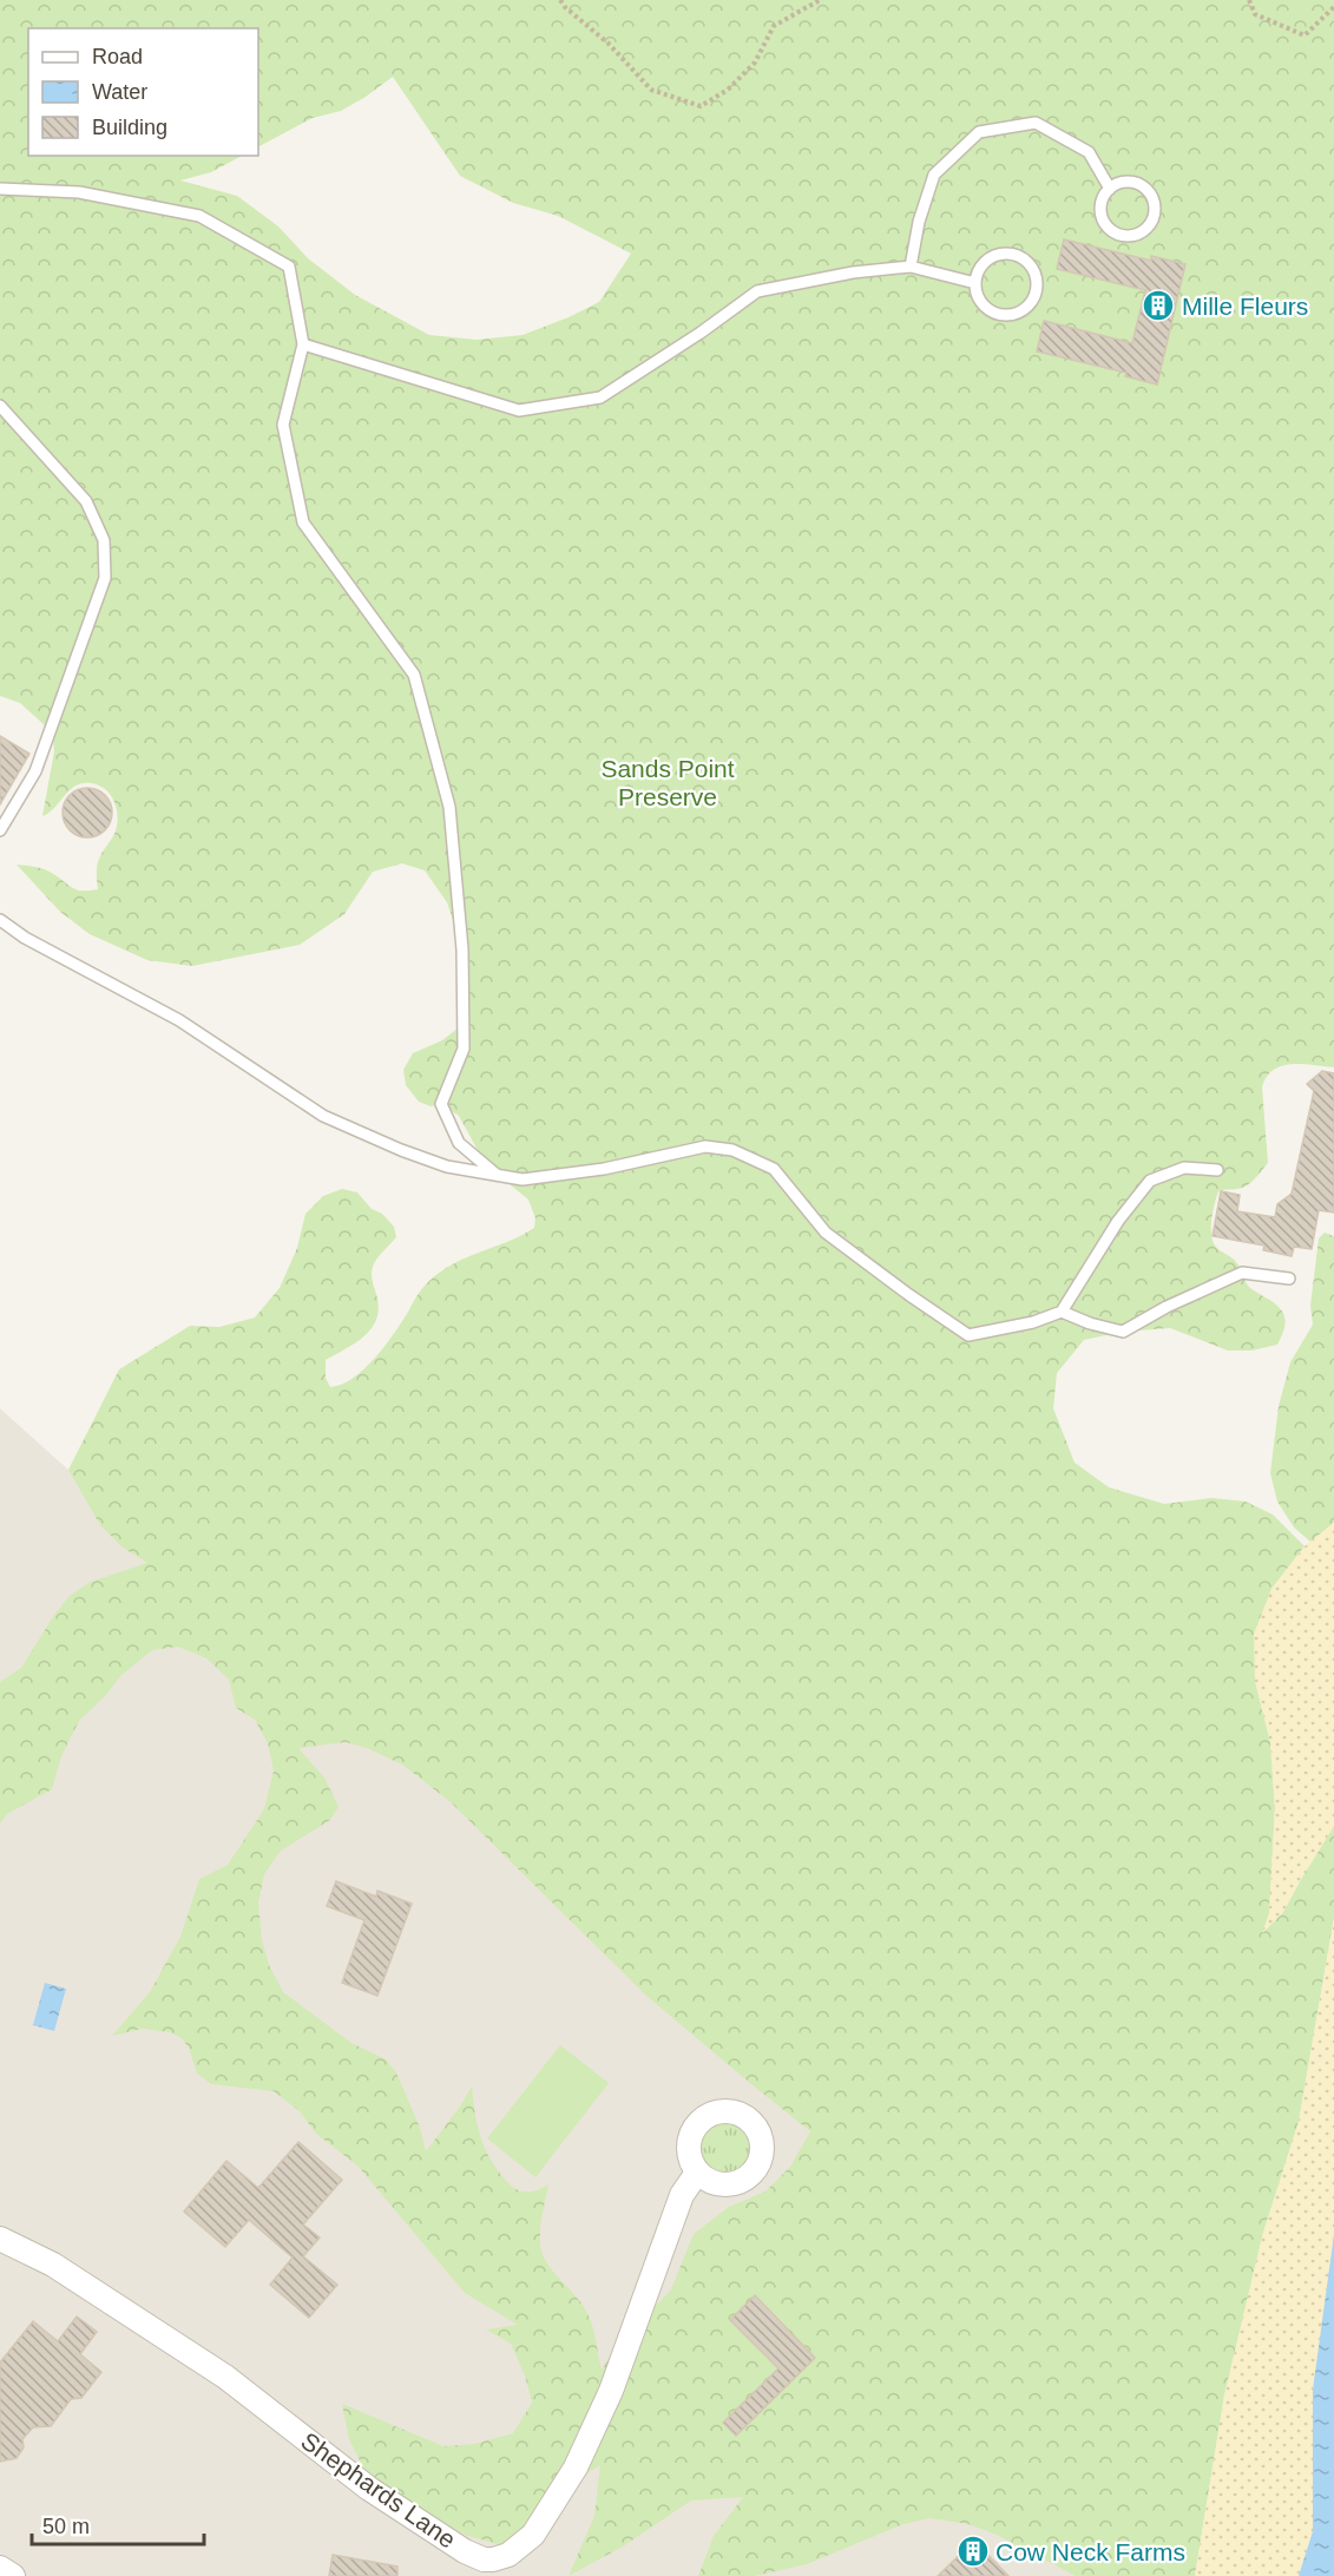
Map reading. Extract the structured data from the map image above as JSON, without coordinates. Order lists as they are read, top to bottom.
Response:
{
  "streets": {
    "street": ["Shephards Lane"]
  },
  "parks": ["Sands Point Preserve"],
  "places": {
    "building": ["Mille Fleurs", "Cow Neck Farms"]
  },
  "legend": ["Road", "Water", "Building"],
  "scale_bar": "50 m"
}
